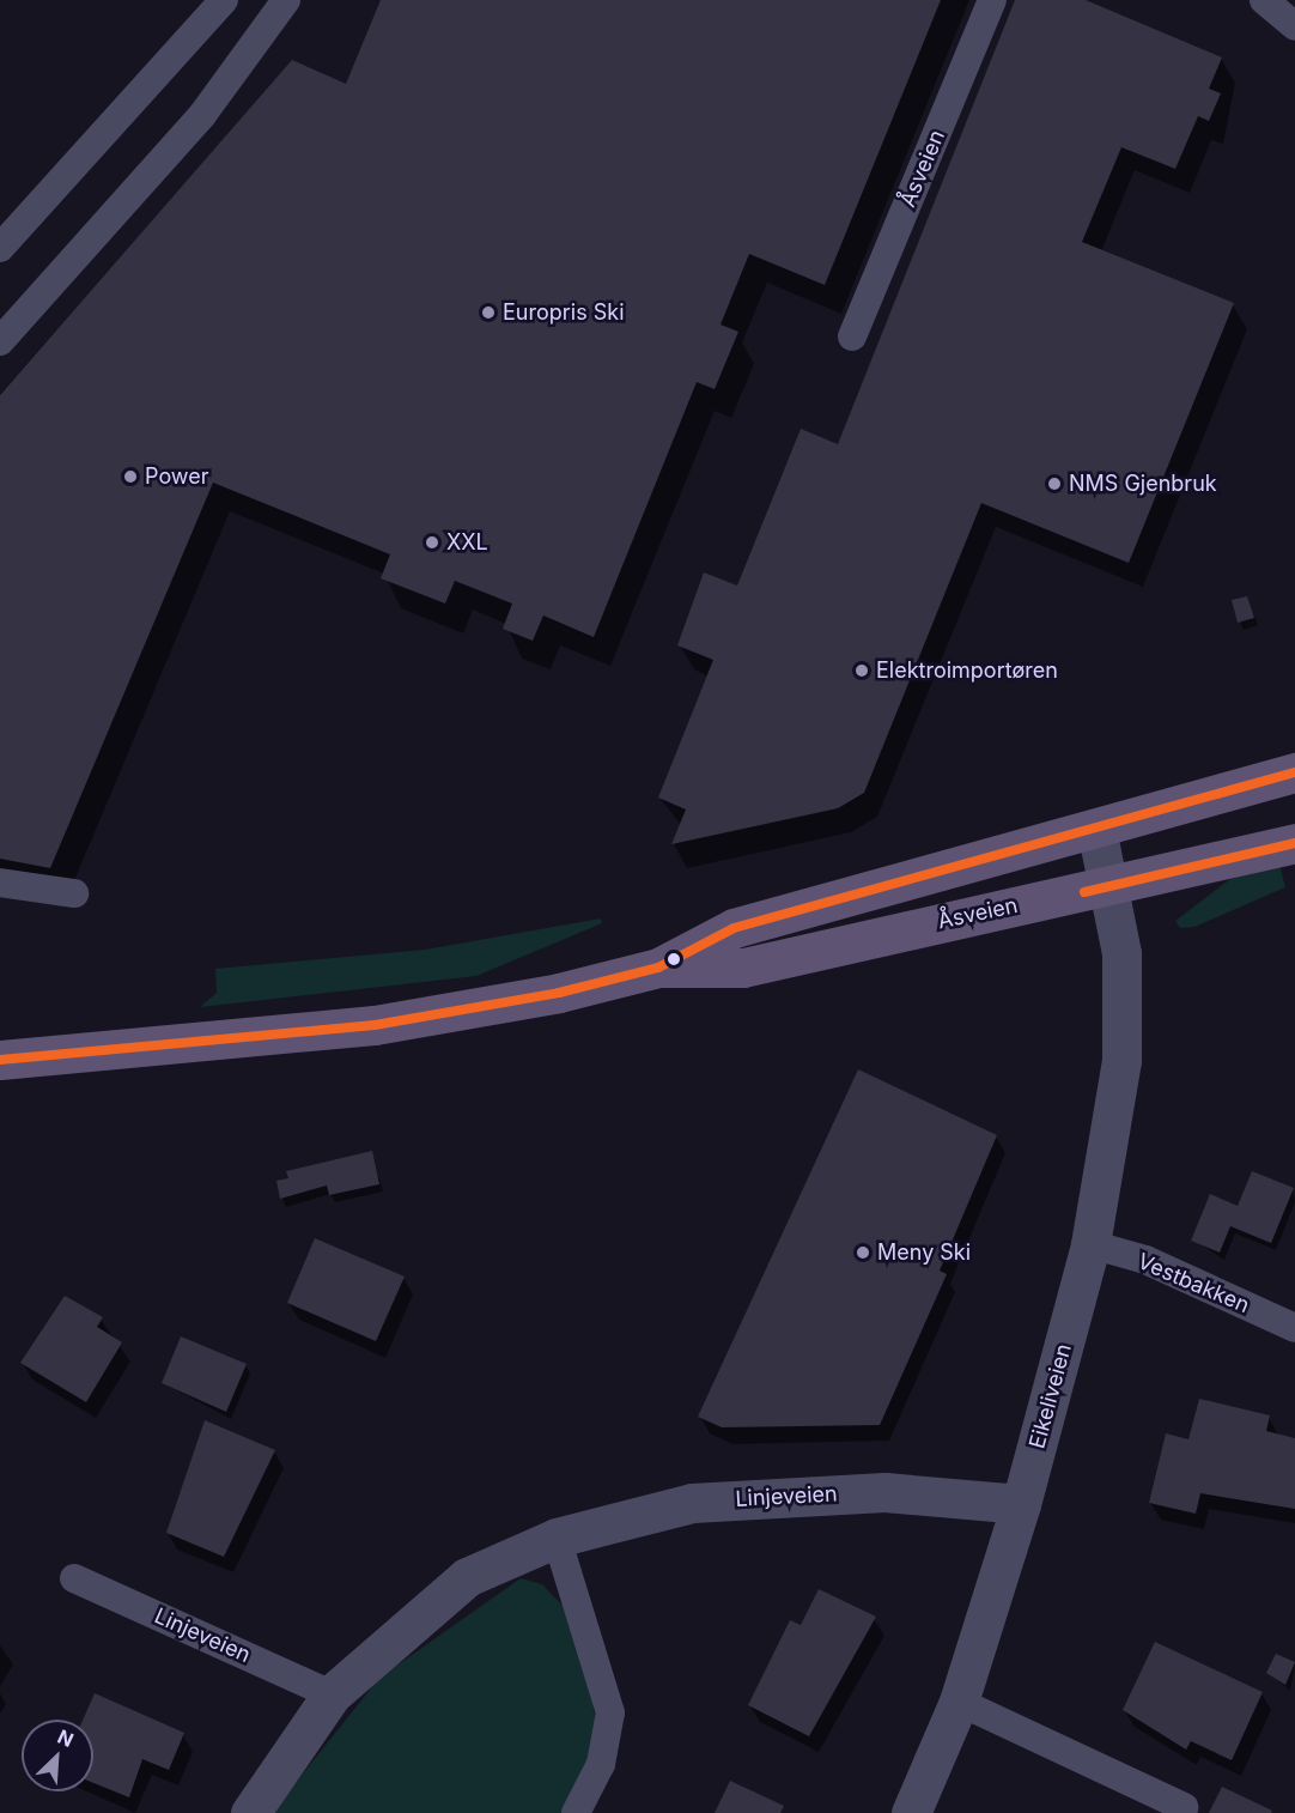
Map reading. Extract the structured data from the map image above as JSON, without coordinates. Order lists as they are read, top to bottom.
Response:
{
  "streets": {
    "main road": ["Åsveien"],
    "street": ["Eikeliveien", "Linjeveien"],
    "lane": ["Vestbakken"]
  },
  "crossings": [
    ["Åsveien", "Eikeliveien"],
    ["Vestbakken", "Eikeliveien"],
    ["Eikeliveien", "Linjeveien"]
  ],
  "places": [
    "Europris Ski",
    "Power",
    "NMS Gjenbruk",
    "XXL",
    "Elektroimportøren",
    "Meny Ski"
  ],
  "north": "top right"
}
